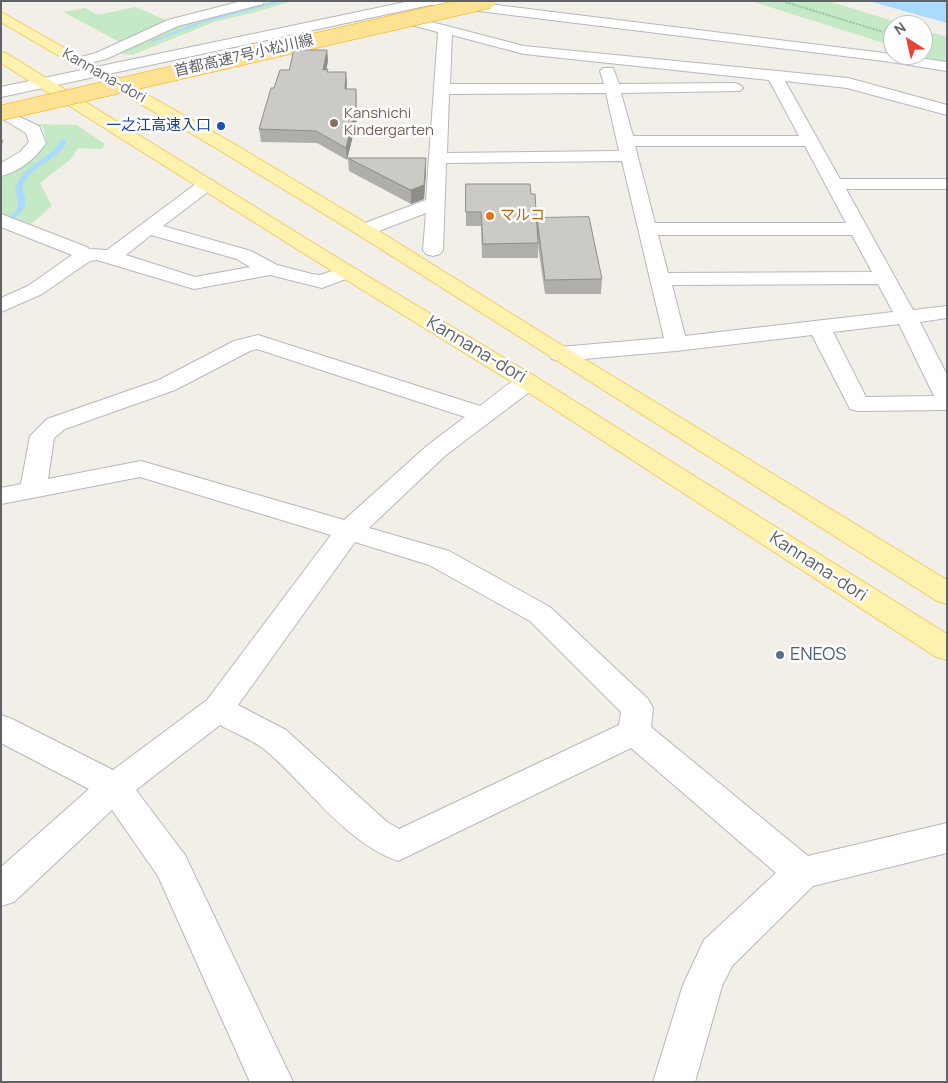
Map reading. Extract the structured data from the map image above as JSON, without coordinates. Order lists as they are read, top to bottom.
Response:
{
  "streets": {
    "highway": ["首都高速7号小松川線"],
    "main road": ["Kannana-dori"]
  },
  "places": [
    "Kanshichi Kindergarten",
    "一之江高速入口",
    "マルコ",
    "ENEOS"
  ],
  "north": "top left"
}
